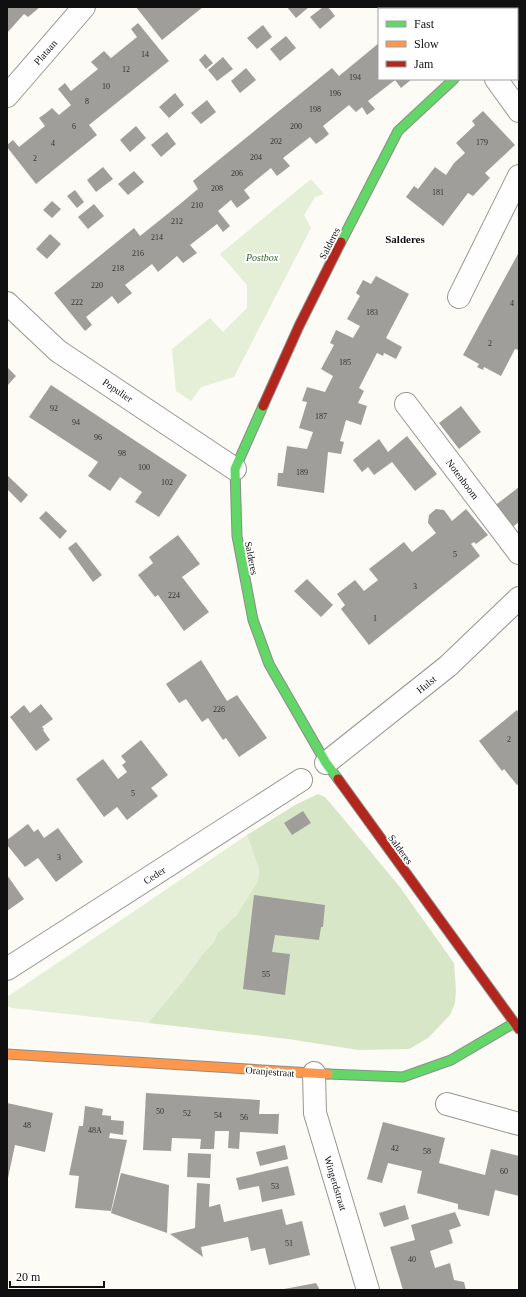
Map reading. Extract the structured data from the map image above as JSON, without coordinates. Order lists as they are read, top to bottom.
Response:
{
  "streets": {
    "street": [
      "Plataan",
      "Salderes",
      "Populier",
      "Notenboom",
      "Hulst",
      "Ceder",
      "Oranjestraat",
      "Wingerdstraat"
    ]
  },
  "crossings": [
    ["Salderes", "Populier"],
    ["Salderes", "Hulst"],
    ["Salderes", "Oranjestraat"],
    ["Oranjestraat", "Wingerdstraat"]
  ],
  "districts": ["Salderes"],
  "parks": ["Postbox"],
  "house_numbers": [
    "14",
    "12",
    "194",
    "10",
    "196",
    "8",
    "198",
    "6",
    "200",
    "202",
    "179",
    "4",
    "204",
    "2",
    "206",
    "208",
    "181",
    "210",
    "212",
    "214",
    "216",
    "218",
    "220",
    "222",
    "4",
    "183",
    "2",
    "185",
    "92",
    "187",
    "94",
    "96",
    "98",
    "100",
    "189",
    "102",
    "5",
    "3",
    "224",
    "1",
    "226",
    "2",
    "5",
    "3",
    "55",
    "50",
    "52",
    "54",
    "56",
    "48",
    "48A",
    "42",
    "58",
    "60",
    "53",
    "51",
    "40"
  ],
  "legend": ["Fast", "Slow", "Jam"],
  "scale_bar": "20 m"
}
